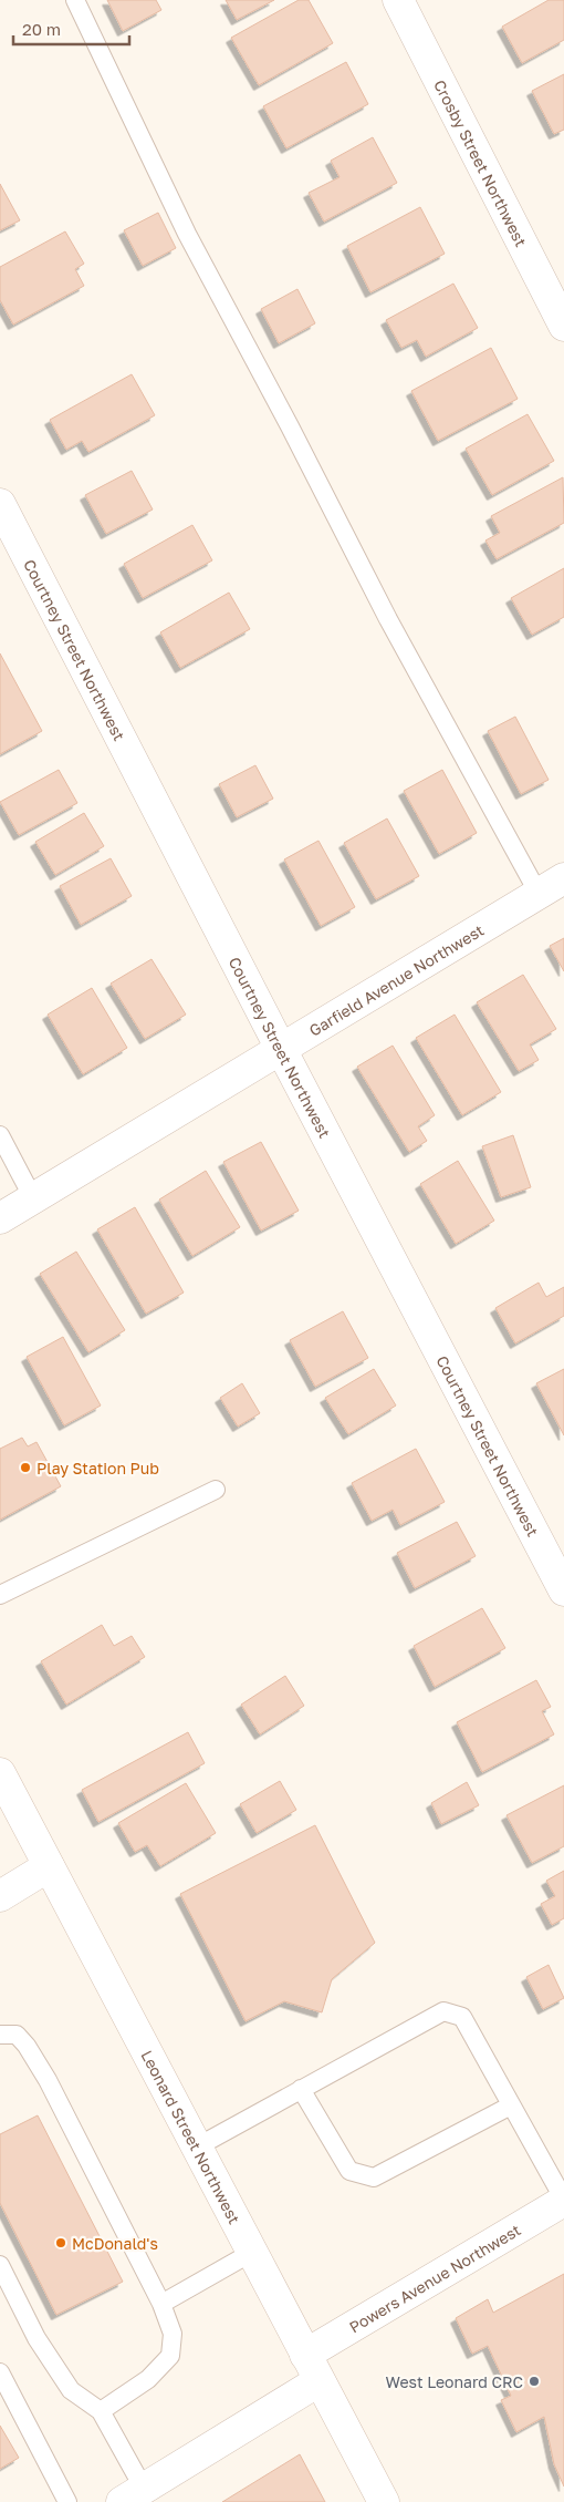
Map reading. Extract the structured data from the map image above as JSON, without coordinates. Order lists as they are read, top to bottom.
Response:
{
  "streets": {
    "street": [
      "Crosby Street Northwest",
      "Courtney Street Northwest",
      "Garfield Avenue Northwest",
      "Leonard Street Northwest",
      "Powers Avenue Northwest"
    ]
  },
  "crossings": [
    ["Courtney Street Northwest", "Garfield Avenue Northwest"],
    ["Leonard Street Northwest", "Powers Avenue Northwest"]
  ],
  "places": ["Play Station Pub", "McDonald's", "West Leonard CRC"],
  "scale_bar": "20 m"
}
